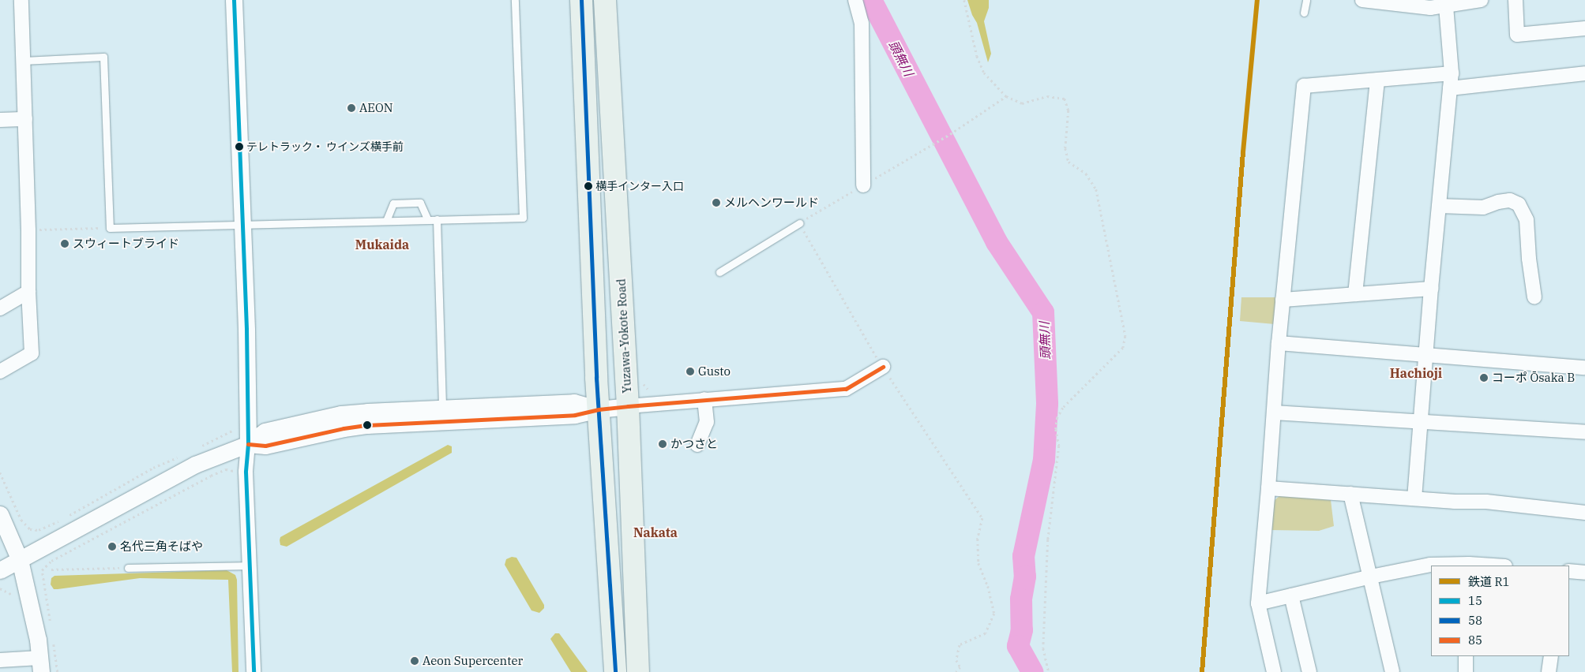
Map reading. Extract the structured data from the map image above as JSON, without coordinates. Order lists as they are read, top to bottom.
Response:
{
  "streets": {
    "highway": ["Yuzawa-Yokote Road"]
  },
  "districts": ["Mukaida", "Hachioji", "Nakata"],
  "water": ["頭無川"],
  "places": [
    "AEON",
    "テレトラック・ ウインズ横手前",
    "横手インター入口",
    "メルヘンワールド",
    "スウィートブライド",
    "Gusto",
    "コーポ Ōsaka B",
    "かつさと",
    "名代三角そばや",
    "Aeon Supercenter"
  ],
  "lines": [
    "rail line R1",
    "transit line 15",
    "transit line 58",
    "transit line 85"
  ],
  "legend": [
    "鉄道 R1",
    "15",
    "58",
    "85"
  ]
}
